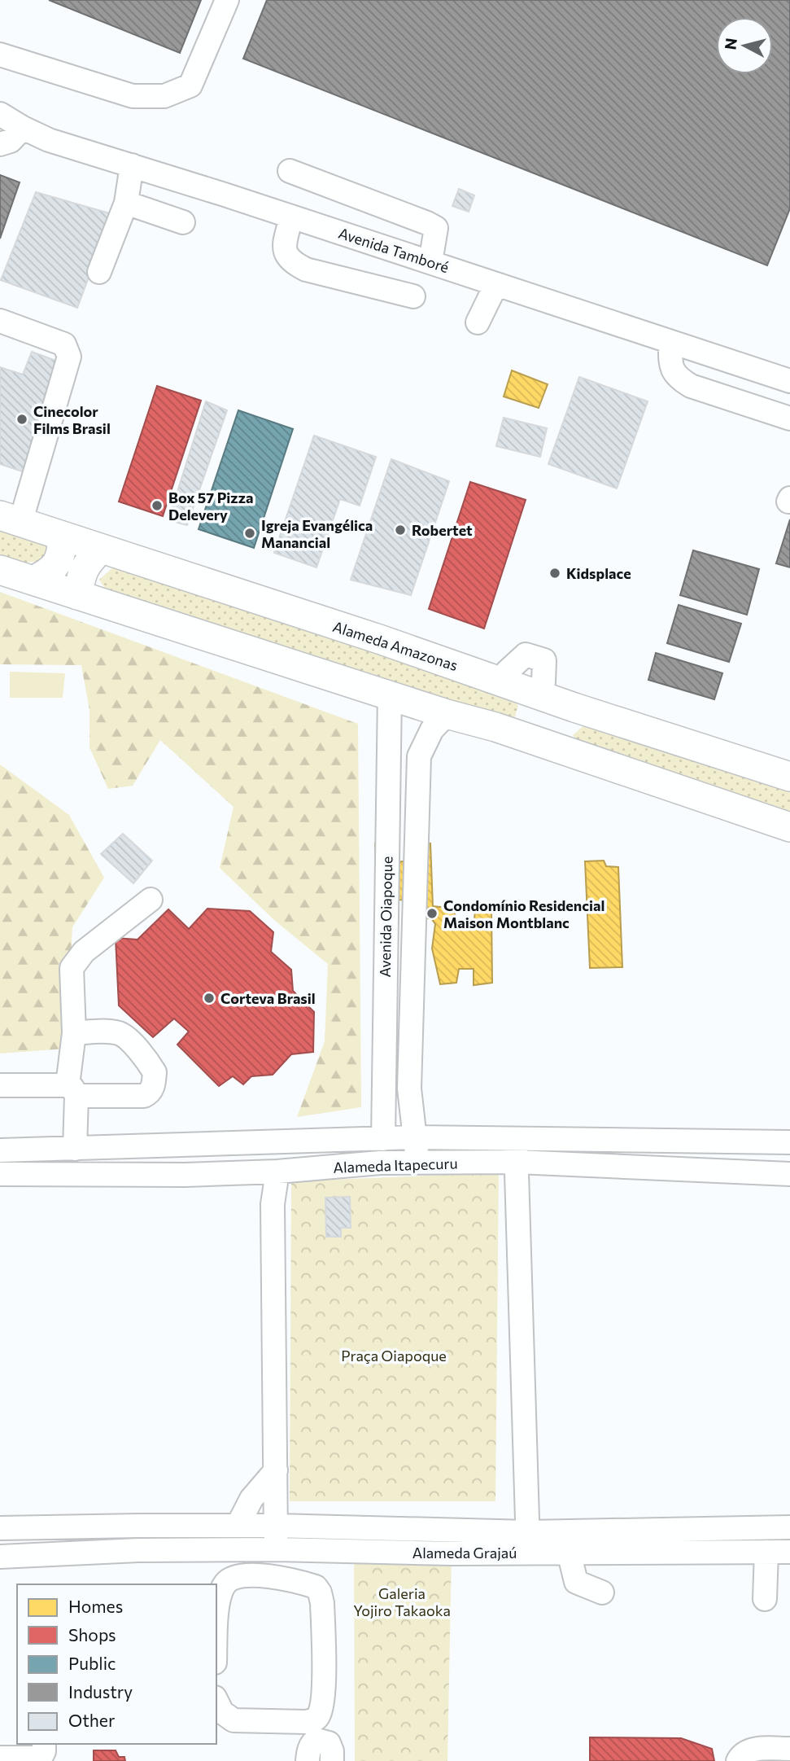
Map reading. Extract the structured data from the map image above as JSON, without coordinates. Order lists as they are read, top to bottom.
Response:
{
  "streets": {
    "main road": ["Alameda Amazonas"],
    "street": [
      "Avenida Tamboré",
      "Avenida Oiapoque",
      "Alameda Itapecuru",
      "Alameda Grajaú"
    ]
  },
  "crossings": [
    ["Avenida Oiapoque", "Alameda Itapecuru"]
  ],
  "parks": ["Praça Oiapoque", "Galeria Yojiro Takaoka"],
  "places": [
    "Cinecolor Films Brasil",
    "Box 57 Pizza Delevery",
    "Robertet",
    "Igreja Evangélica Manancial",
    "Kidsplace",
    "Condomínio Residencial Maison Montblanc",
    "Corteva Brasil"
  ],
  "legend": [
    "Homes",
    "Shops",
    "Public",
    "Industry",
    "Other"
  ],
  "north": "left"
}
